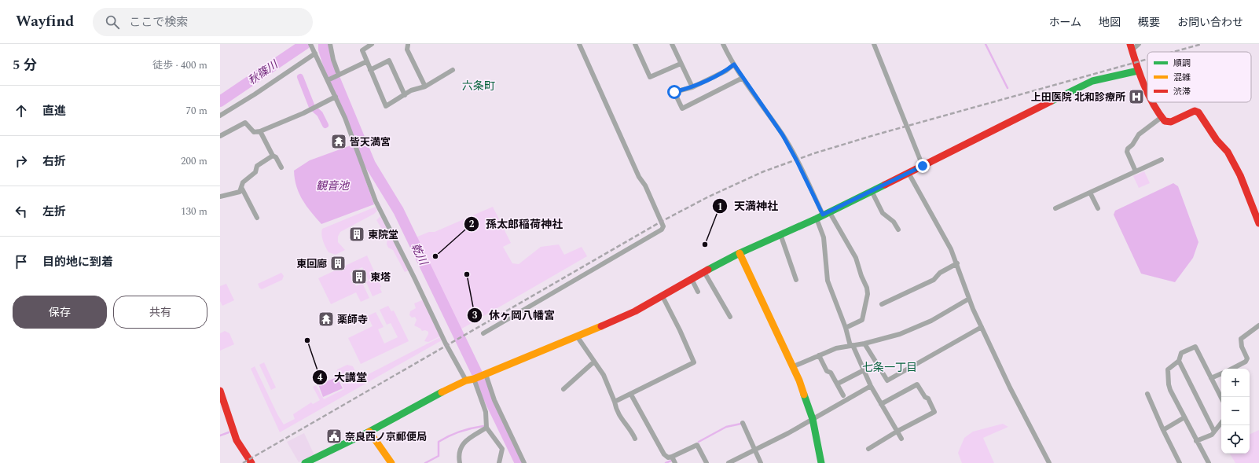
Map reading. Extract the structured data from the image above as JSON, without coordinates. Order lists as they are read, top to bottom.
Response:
{
  "districts": ["六条町", "七条一丁目"],
  "water": ["秋篠川", "観音池", "乾川"],
  "places": {
    "hospital": ["上田医院 北和診療所"],
    "temple": ["皆天満宮", "薬師寺"],
    "building": ["東院堂", "東回廊", "東塔"],
    "other": [
      "天満神社",
      "孫太郎稲荷神社",
      "休ヶ岡八幡宮",
      "大講堂"
    ],
    "public building": ["奈良西ノ京郵便局"]
  },
  "legend": ["順調", "混雑", "渋滞"],
  "page": {
    "header": "Wayfind",
    "search": "ここで検索",
    "nav": [
      "ホーム",
      "地図",
      "概要",
      "お問い合わせ"
    ],
    "heading": ["5 分", "徒歩 · 400 m"],
    "list": [
      ["直進", "70 m"],
      ["右折", "200 m"],
      ["左折", "130 m"],
      "目的地に到着"
    ],
    "buttons": ["保存", "共有"],
    "map_buttons": ["+", "−"]
  }
}
